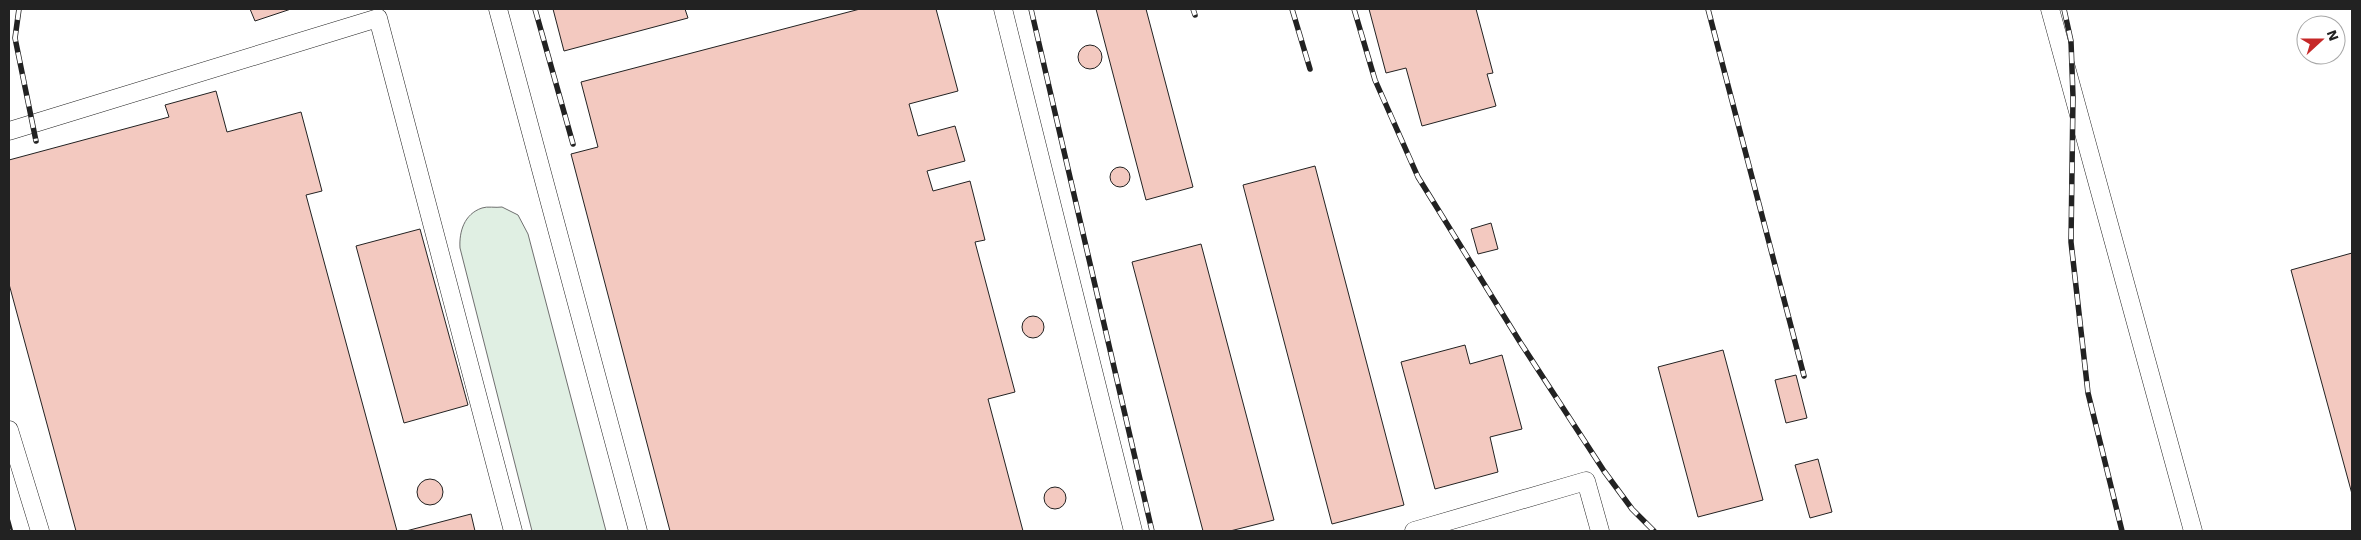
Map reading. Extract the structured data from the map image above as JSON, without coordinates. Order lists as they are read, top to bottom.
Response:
{
  "north": "right"
}
